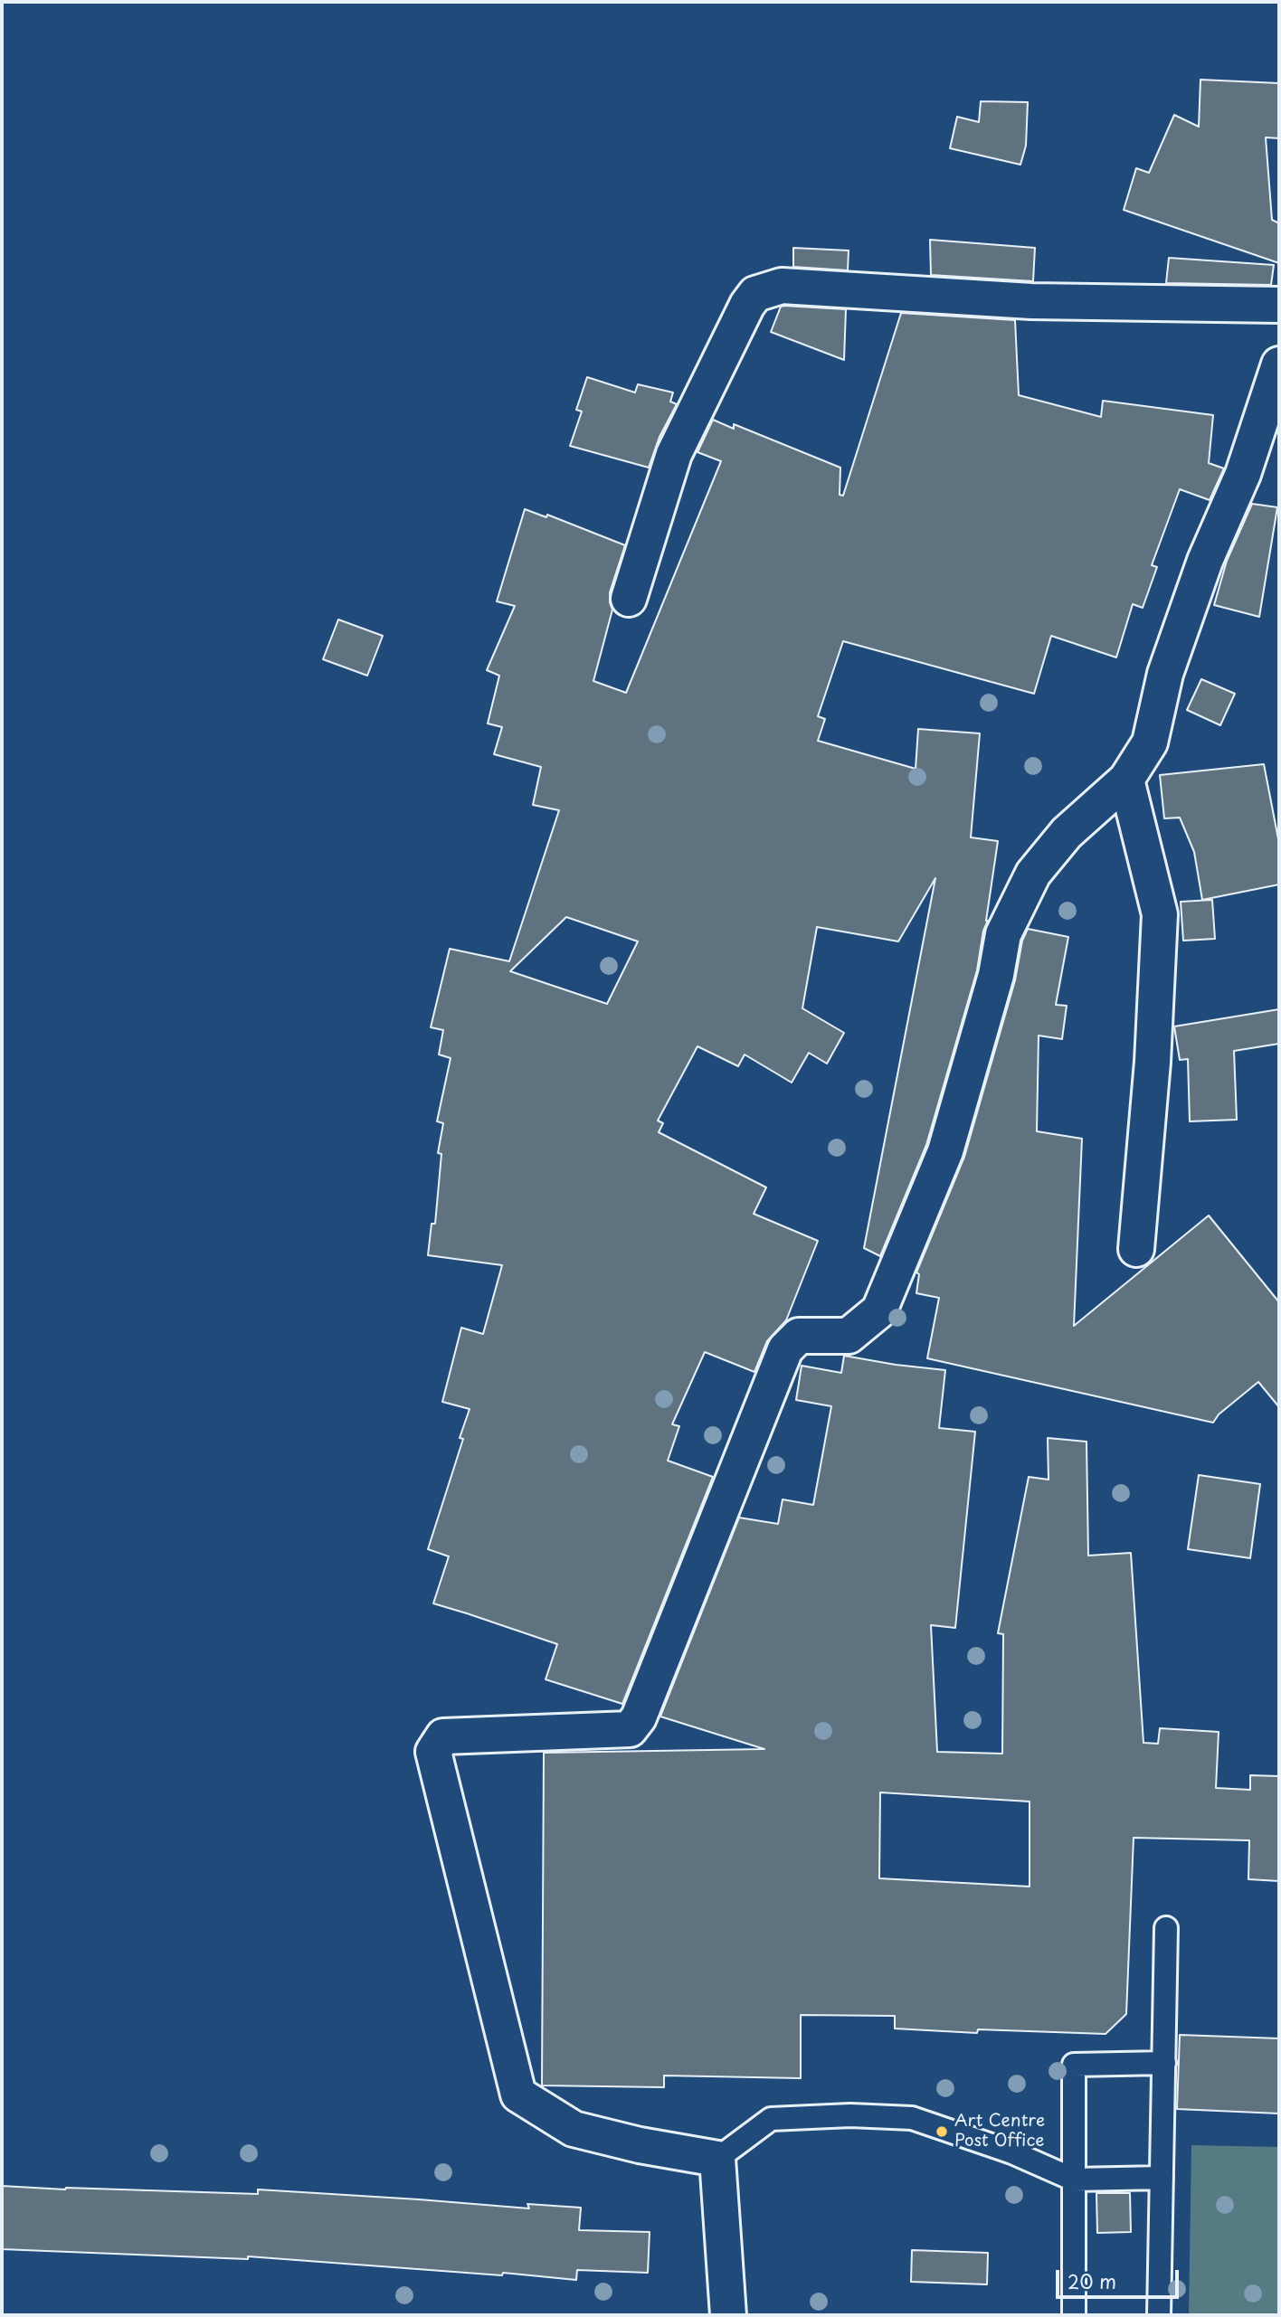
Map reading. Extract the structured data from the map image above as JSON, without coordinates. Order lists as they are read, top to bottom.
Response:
{
  "places": ["Art Centre Post Office"],
  "scale_bar": "20 m"
}
